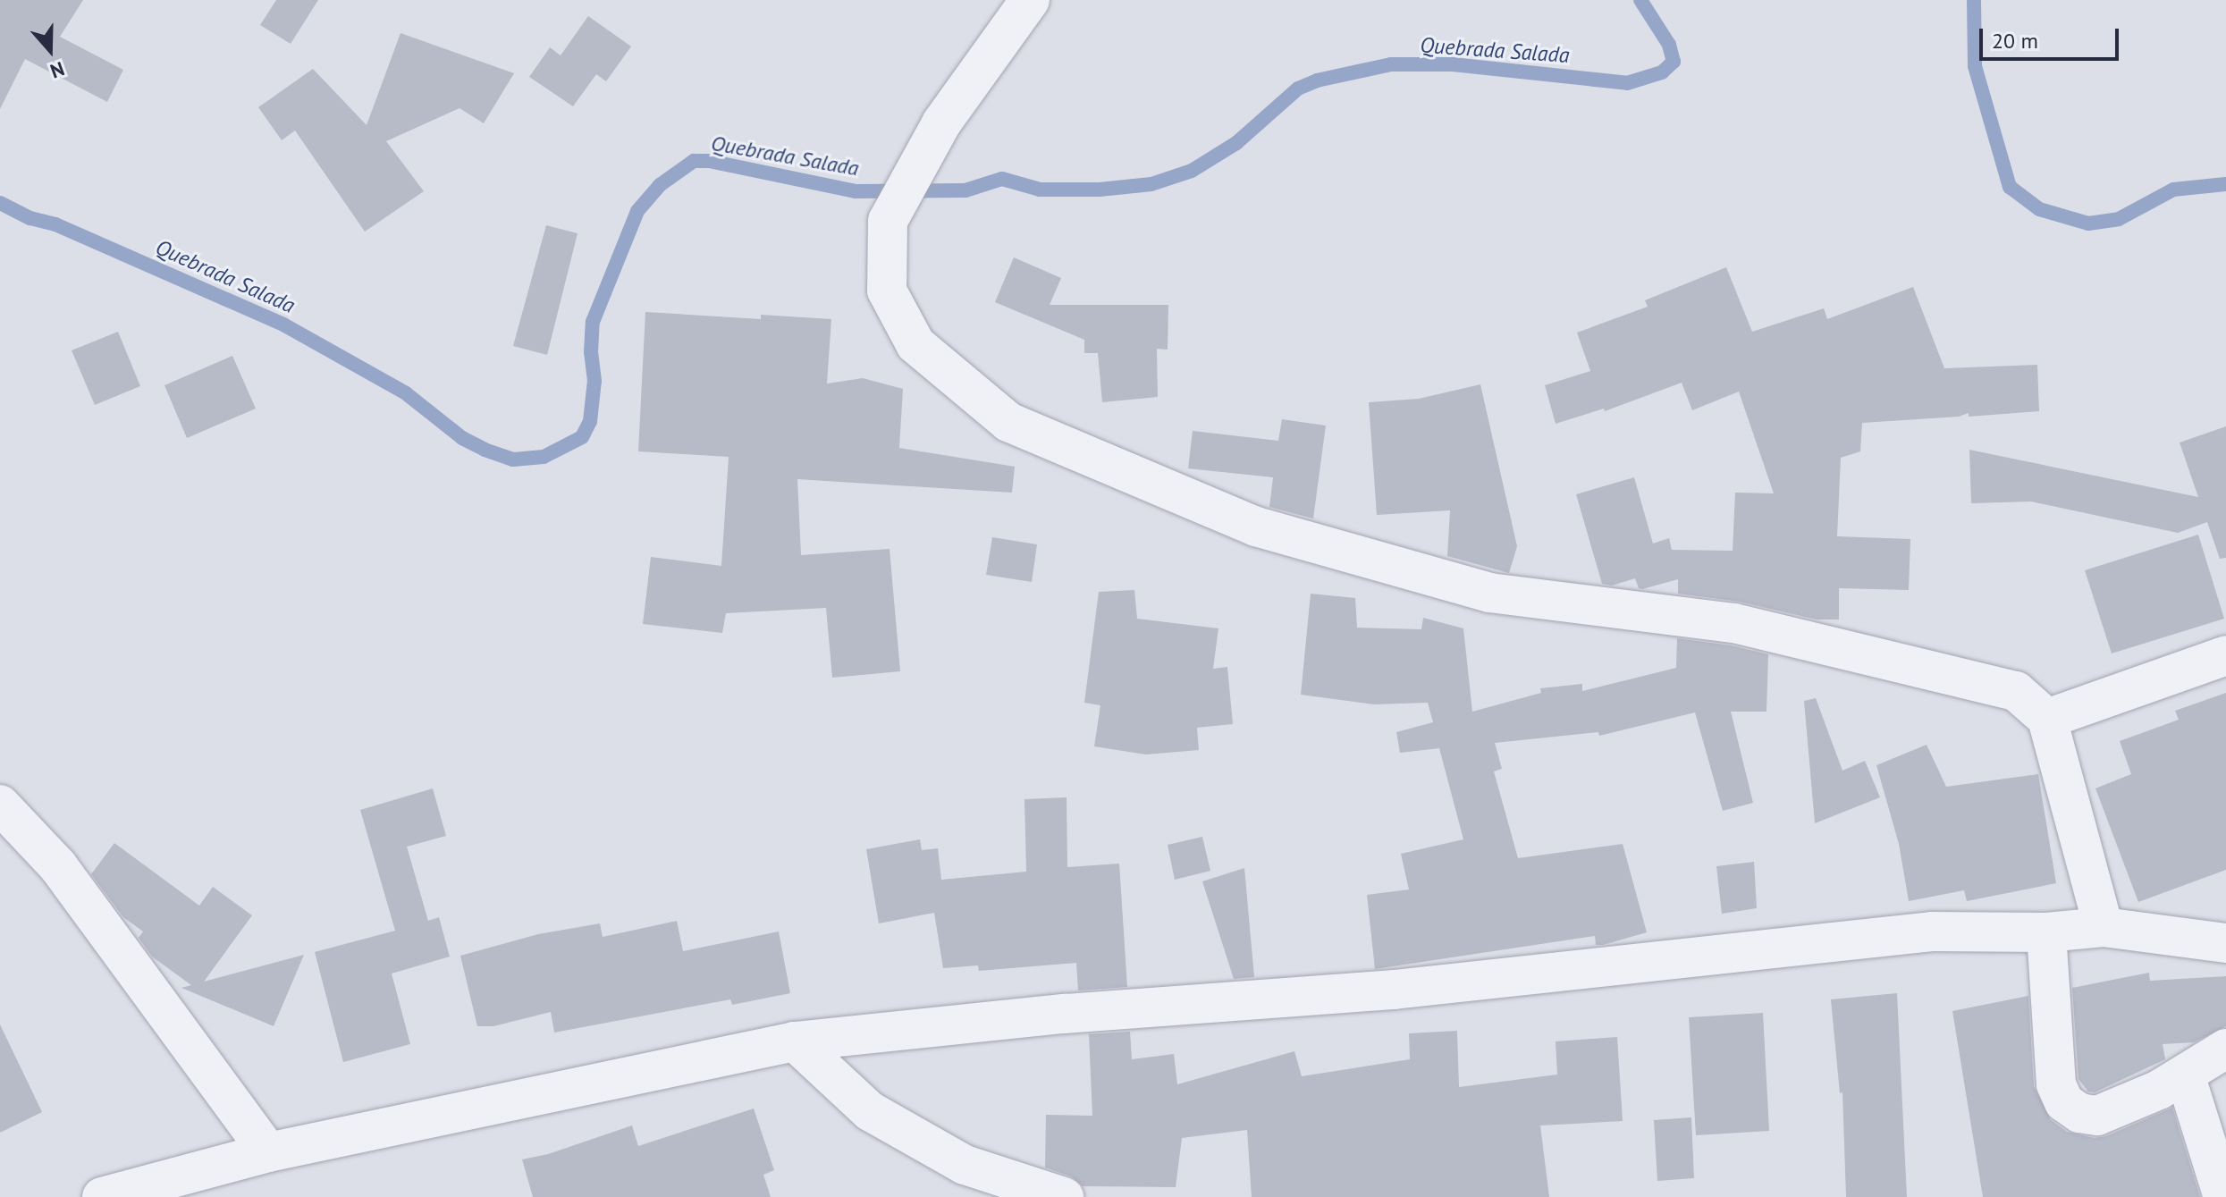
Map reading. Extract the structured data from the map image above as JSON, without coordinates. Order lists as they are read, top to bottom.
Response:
{
  "water": ["Quebrada Salada"],
  "scale_bar": "20 m",
  "north": "bottom"
}
